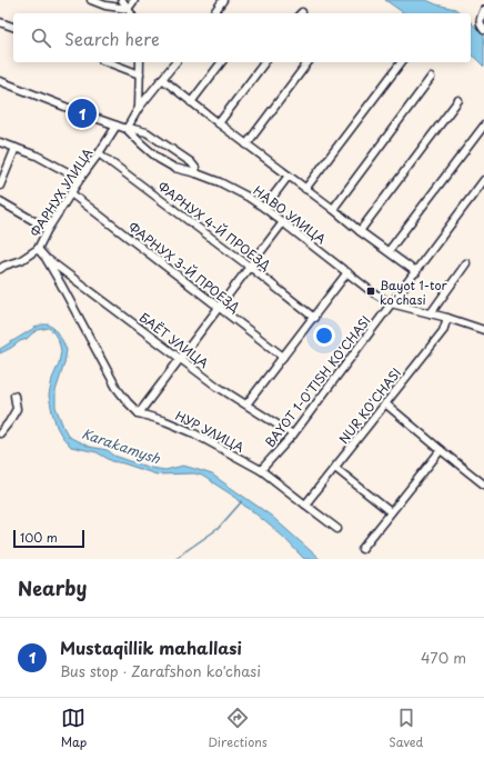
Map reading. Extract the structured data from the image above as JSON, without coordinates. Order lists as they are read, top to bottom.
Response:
{
  "streets": {
    "street": [
      "ФАРНУХ УЛИЦА",
      "НАВО УЛИЦА",
      "ФАРНУХ 4-Й ПРОЕЗД",
      "ФАРНУХ 3-Й ПРОЕЗД",
      "БАЁТ УЛИЦА",
      "BAYOT 1-O'TISH KO'CHASI",
      "NUR KO'CHASI",
      "НУР УЛИЦА"
    ]
  },
  "crossings": [
    ["ФАРНУХ УЛИЦА", "ФАРНУХ 4-Й ПРОЕЗД"],
    ["ФАРНУХ УЛИЦА", "ФАРНУХ 3-Й ПРОЕЗД"],
    ["НАВО УЛИЦА", "BAYOT 1-O'TISH KO'CHASI"],
    ["НАВО УЛИЦА", "NUR KO'CHASI"],
    ["БАЁТ УЛИЦА", "BAYOT 1-O'TISH KO'CHASI"],
    ["BAYOT 1-O'TISH KO'CHASI", "НУР УЛИЦА"],
    ["NUR KO'CHASI", "НУР УЛИЦА"]
  ],
  "water": ["Karakamysh"],
  "places": {
    "transit": ["Bayot 1-tor ko'chasi"]
  },
  "scale_bar": "100 m",
  "page": {
    "search": "Search here",
    "pins": "1",
    "scale": "100 m",
    "heading": "Nearby",
    "list": [
      {
        "mark": "1",
        "name": "Mustaqillik mahallasi",
        "note": "Bus stop · Zarafshon ko'chasi",
        "value": "470 m"
      }
    ],
    "nav": ["Map", "Directions", "Saved"]
  }
}
